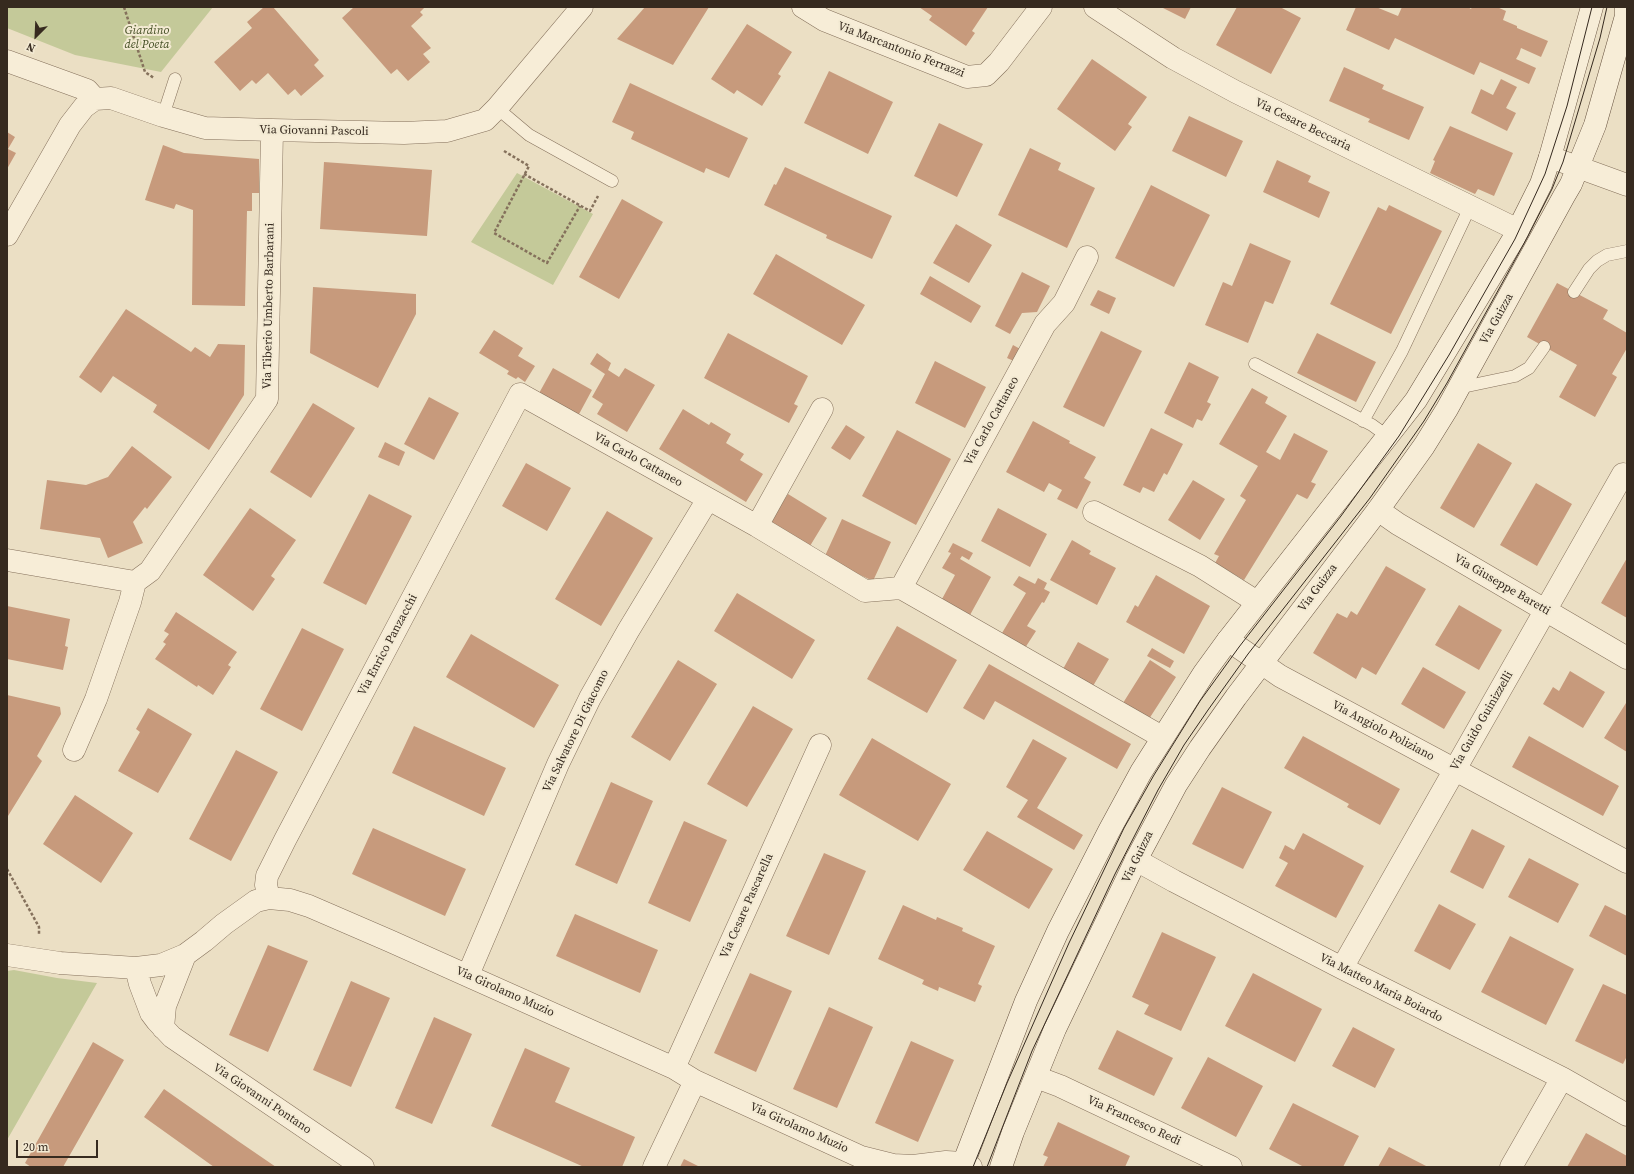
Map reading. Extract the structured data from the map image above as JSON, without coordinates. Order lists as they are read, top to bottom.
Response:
{
  "streets": {
    "street": [
      "Via Marcantonio Ferrazzi",
      "Via Cesare Beccaria",
      "Via Giovanni Pascoli",
      "Via Tiberio Umberto Barbarani",
      "Via Guizza",
      "Via Carlo Cattaneo",
      "Via Giuseppe Baretti",
      "Via Enrico Panzacchi",
      "Via Guido Guinizzelli",
      "Via Salvatore Di Giacomo",
      "Via Angiolo Poliziano",
      "Via Cesare Pascarella",
      "Via Matteo Maria Boiardo",
      "Via Girolamo Muzio",
      "Via Giovanni Pontano",
      "Via Francesco Redi"
    ]
  },
  "crossings": [
    ["Via Giovanni Pascoli", "Via Tiberio Umberto Barbarani"],
    ["Via Guizza", "Via Giuseppe Baretti"],
    ["Via Guizza", "Via Angiolo Poliziano"],
    ["Via Guizza", "Via Matteo Maria Boiardo"],
    ["Via Guizza", "Via Francesco Redi"],
    ["Via Carlo Cattaneo", "Via Enrico Panzacchi"],
    ["Via Carlo Cattaneo", "Via Salvatore Di Giacomo"],
    ["Via Giuseppe Baretti", "Via Guido Guinizzelli"],
    ["Via Enrico Panzacchi", "Via Girolamo Muzio"],
    ["Via Guido Guinizzelli", "Via Angiolo Poliziano"],
    ["Via Guido Guinizzelli", "Via Matteo Maria Boiardo"],
    ["Via Salvatore Di Giacomo", "Via Girolamo Muzio"],
    ["Via Cesare Pascarella", "Via Girolamo Muzio"],
    ["Via Girolamo Muzio", "Via Giovanni Pontano"]
  ],
  "parks": ["Giardino del Poeta"],
  "scale_bar": "20 m",
  "north": "bottom left"
}
